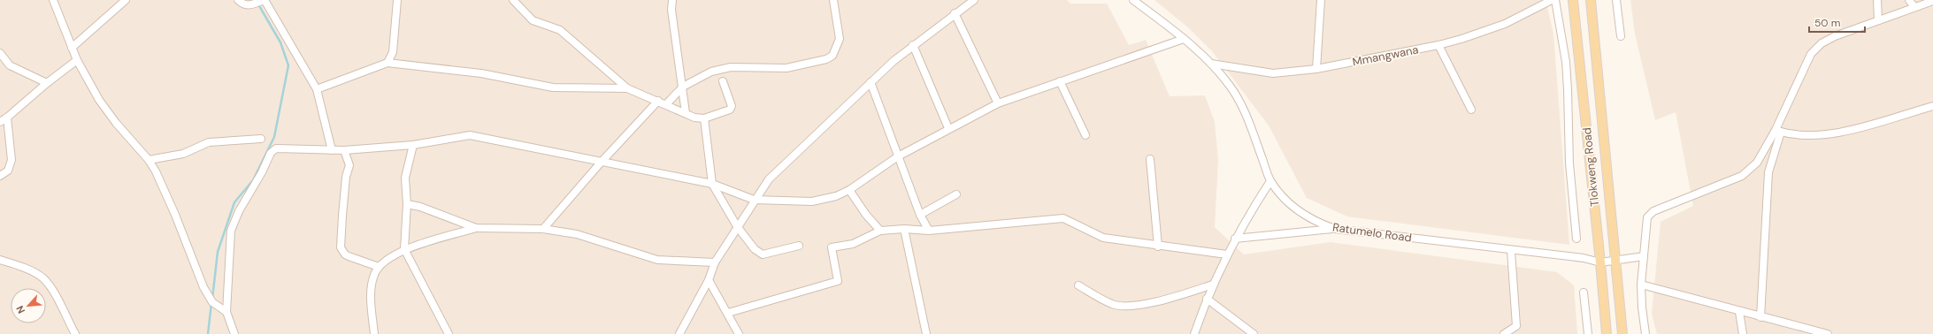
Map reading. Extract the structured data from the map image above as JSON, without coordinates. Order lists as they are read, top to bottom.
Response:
{
  "streets": {
    "main road": ["Tlokweng Road"],
    "street": ["Mmangwana", "Ratumelo Road"]
  },
  "crossings": [
    ["Mmangwana", "Ratumelo Road"],
    ["Tlokweng Road", "Ratumelo Road"]
  ],
  "scale_bar": "50 m",
  "north": "bottom left"
}
